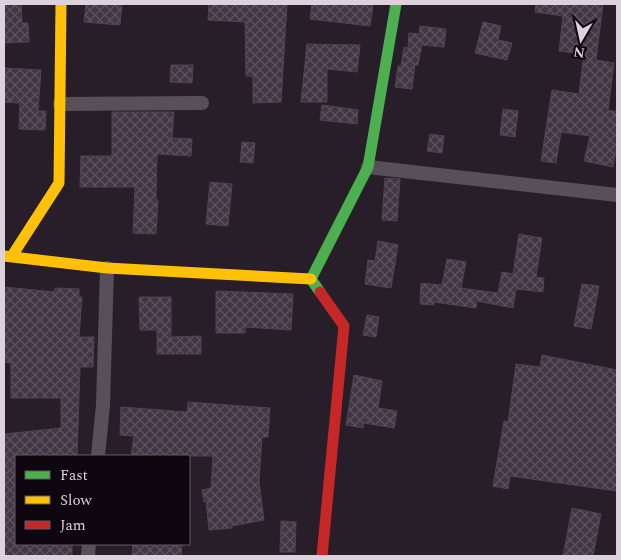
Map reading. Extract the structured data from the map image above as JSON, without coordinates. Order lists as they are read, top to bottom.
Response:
{
  "legend": ["Fast", "Slow", "Jam"],
  "north": "bottom"
}
